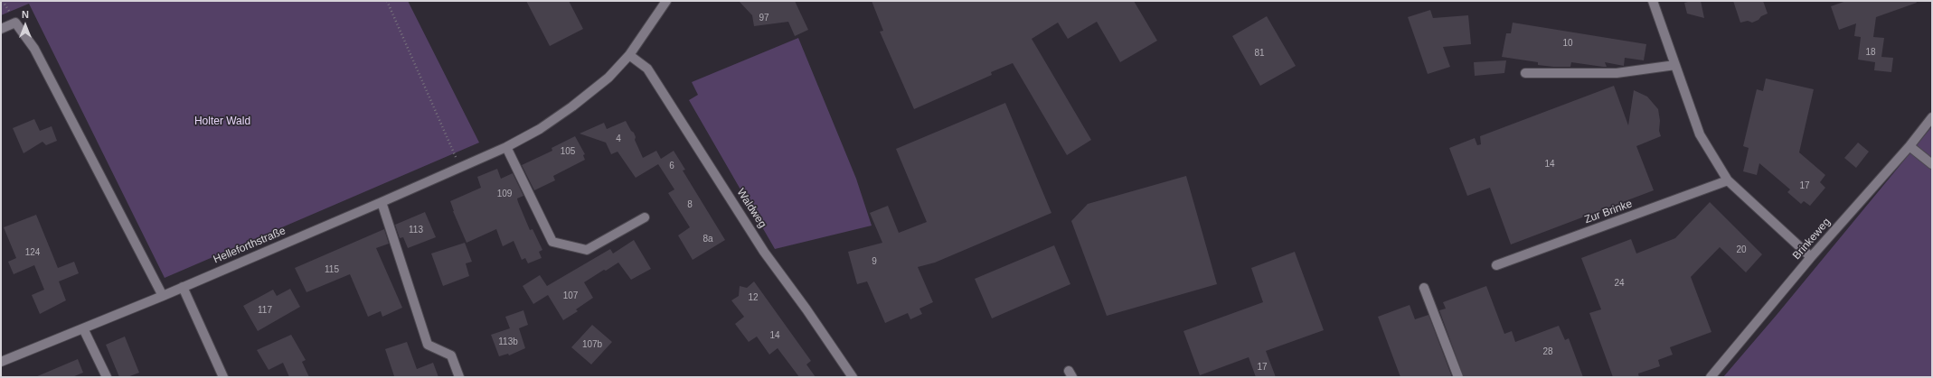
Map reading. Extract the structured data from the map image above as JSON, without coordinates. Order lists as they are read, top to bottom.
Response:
{
  "streets": {
    "street": [
      "Waldweg",
      "Zur Brinke",
      "Brinkeweg",
      "Helleforthstraße"
    ]
  },
  "crossings": [
    ["Waldweg", "Helleforthstraße"]
  ],
  "parks": ["Holter Wald"],
  "house_numbers": [
    "97",
    "10",
    "18",
    "81",
    "4",
    "105",
    "14",
    "6",
    "17",
    "109",
    "8",
    "113",
    "8a",
    "20",
    "124",
    "9",
    "115",
    "24",
    "107",
    "12",
    "117",
    "14",
    "113b",
    "107b",
    "28",
    "17"
  ],
  "north": "top"
}
